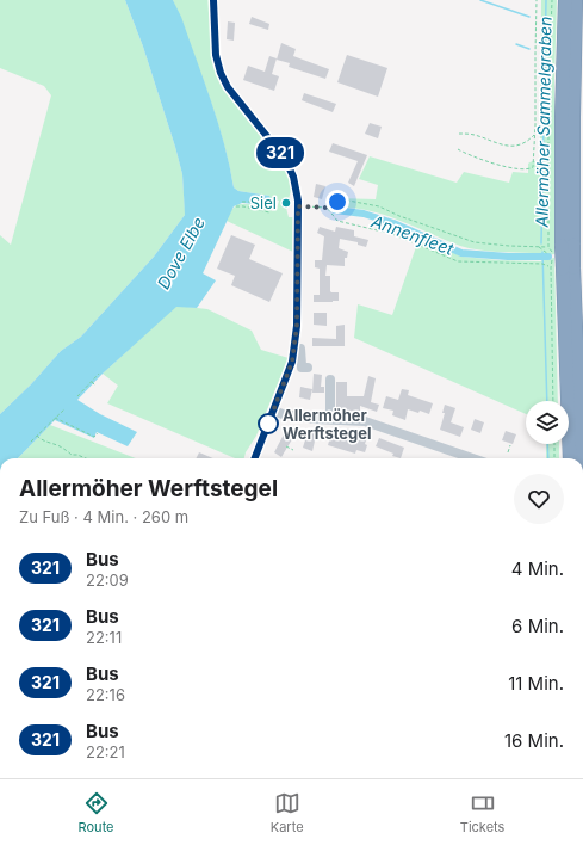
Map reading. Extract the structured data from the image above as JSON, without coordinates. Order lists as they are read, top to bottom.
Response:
{
  "water": ["Allermöher Sammelgraben", "Annenfleet", "Dove Elbe"],
  "places": ["Siel", "Allermöher Werftstegel"],
  "lines": ["bus line 321"],
  "page": {
    "on_map": "321",
    "heading": ["Allermöher Werftstegel", "Zu Fuß · 4 Min. · 260 m"],
    "list": [
      {
        "mark": "321",
        "name": "Bus",
        "note": "22:09",
        "value": "4 Min."
      },
      {
        "mark": "321",
        "name": "Bus",
        "note": "22:11",
        "value": "6 Min."
      },
      {
        "mark": "321",
        "name": "Bus",
        "note": "22:16",
        "value": "11 Min."
      },
      {
        "mark": "321",
        "name": "Bus",
        "note": "22:21",
        "value": "16 Min."
      }
    ],
    "tabs": ["Route", "Karte", "Tickets"]
  }
}
